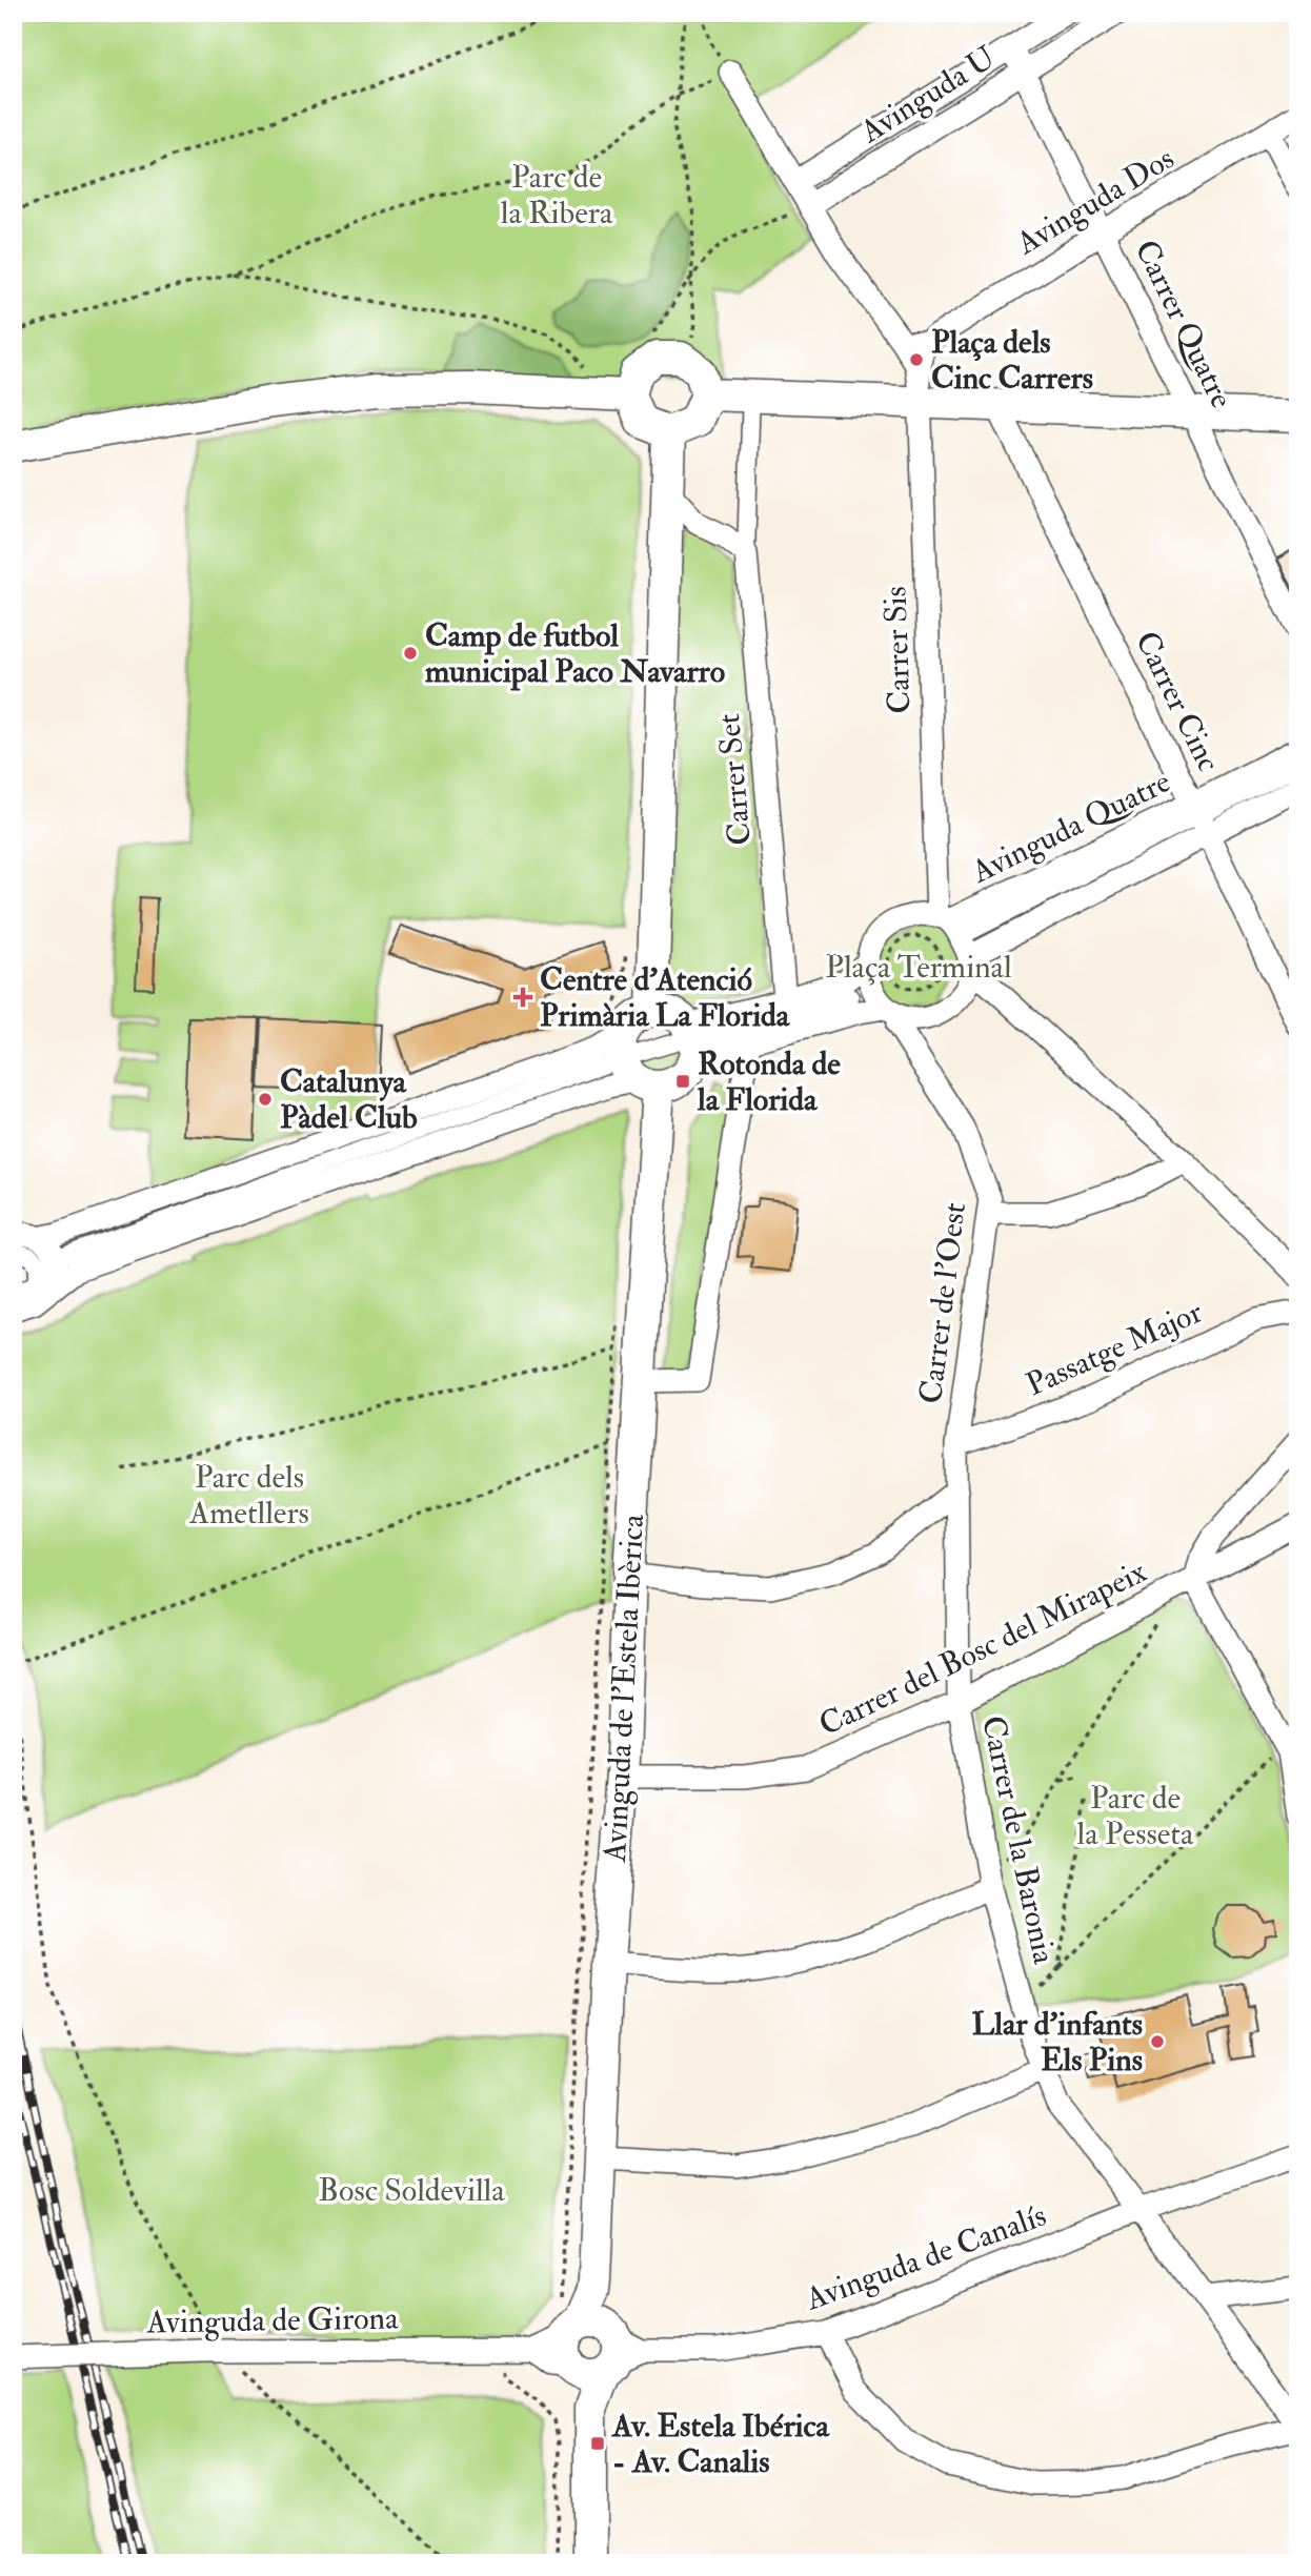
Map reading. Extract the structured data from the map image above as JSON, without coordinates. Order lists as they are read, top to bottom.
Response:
{
  "streets": {
    "main road": ["Avinguda de l'Estela Ibèrica"],
    "street": [
      "Avinguda U",
      "Avinguda Dos",
      "Carrer Quatre",
      "Carrer Sis",
      "Carrer Cinc",
      "Carrer Set",
      "Avinguda Quatre",
      "Carrer de l'Oest",
      "Passatge Major",
      "Carrer del Bosc del Mirapeix",
      "Carrer de la Baronia",
      "Avinguda de Canalís",
      "Avinguda de Girona"
    ]
  },
  "crossings": [
    ["Avinguda U", "Carrer Quatre"],
    ["Avinguda Dos", "Carrer Quatre"],
    ["Carrer Sis", "Avinguda Quatre"],
    ["Carrer Cinc", "Avinguda Quatre"],
    ["Carrer de l'Oest", "Passatge Major"],
    ["Carrer de l'Oest", "Carrer de la Baronia"],
    ["Passatge Major", "Carrer de la Baronia"],
    ["Carrer del Bosc del Mirapeix", "Avinguda de l'Estela Ibèrica"],
    ["Carrer del Bosc del Mirapeix", "Carrer de la Baronia"],
    ["Avinguda de l'Estela Ibèrica", "Avinguda de Canalís"],
    ["Avinguda de l'Estela Ibèrica", "Avinguda de Girona"],
    ["Carrer de la Baronia", "Avinguda de Canalís"],
    ["Avinguda de Canalís", "Avinguda de Girona"]
  ],
  "parks": [
    "Parc de la Ribera",
    "Plaça Terminal",
    "Parc dels Ametllers",
    "Parc de la Pesseta",
    "Bosc Soldevilla"
  ],
  "places": {
    "other": [
      "Plaça dels Cinc Carrers",
      "Camp de futbol municipal Paco Navarro",
      "Catalunya Pàdel Club",
      "Llar d'infants Els Pins"
    ],
    "health": ["Centre d'Atenció Primària La Florida"],
    "transit": ["Rotonda de la Florida", "Av. Estela Ibérica - Av. Canalis"]
  }
}
